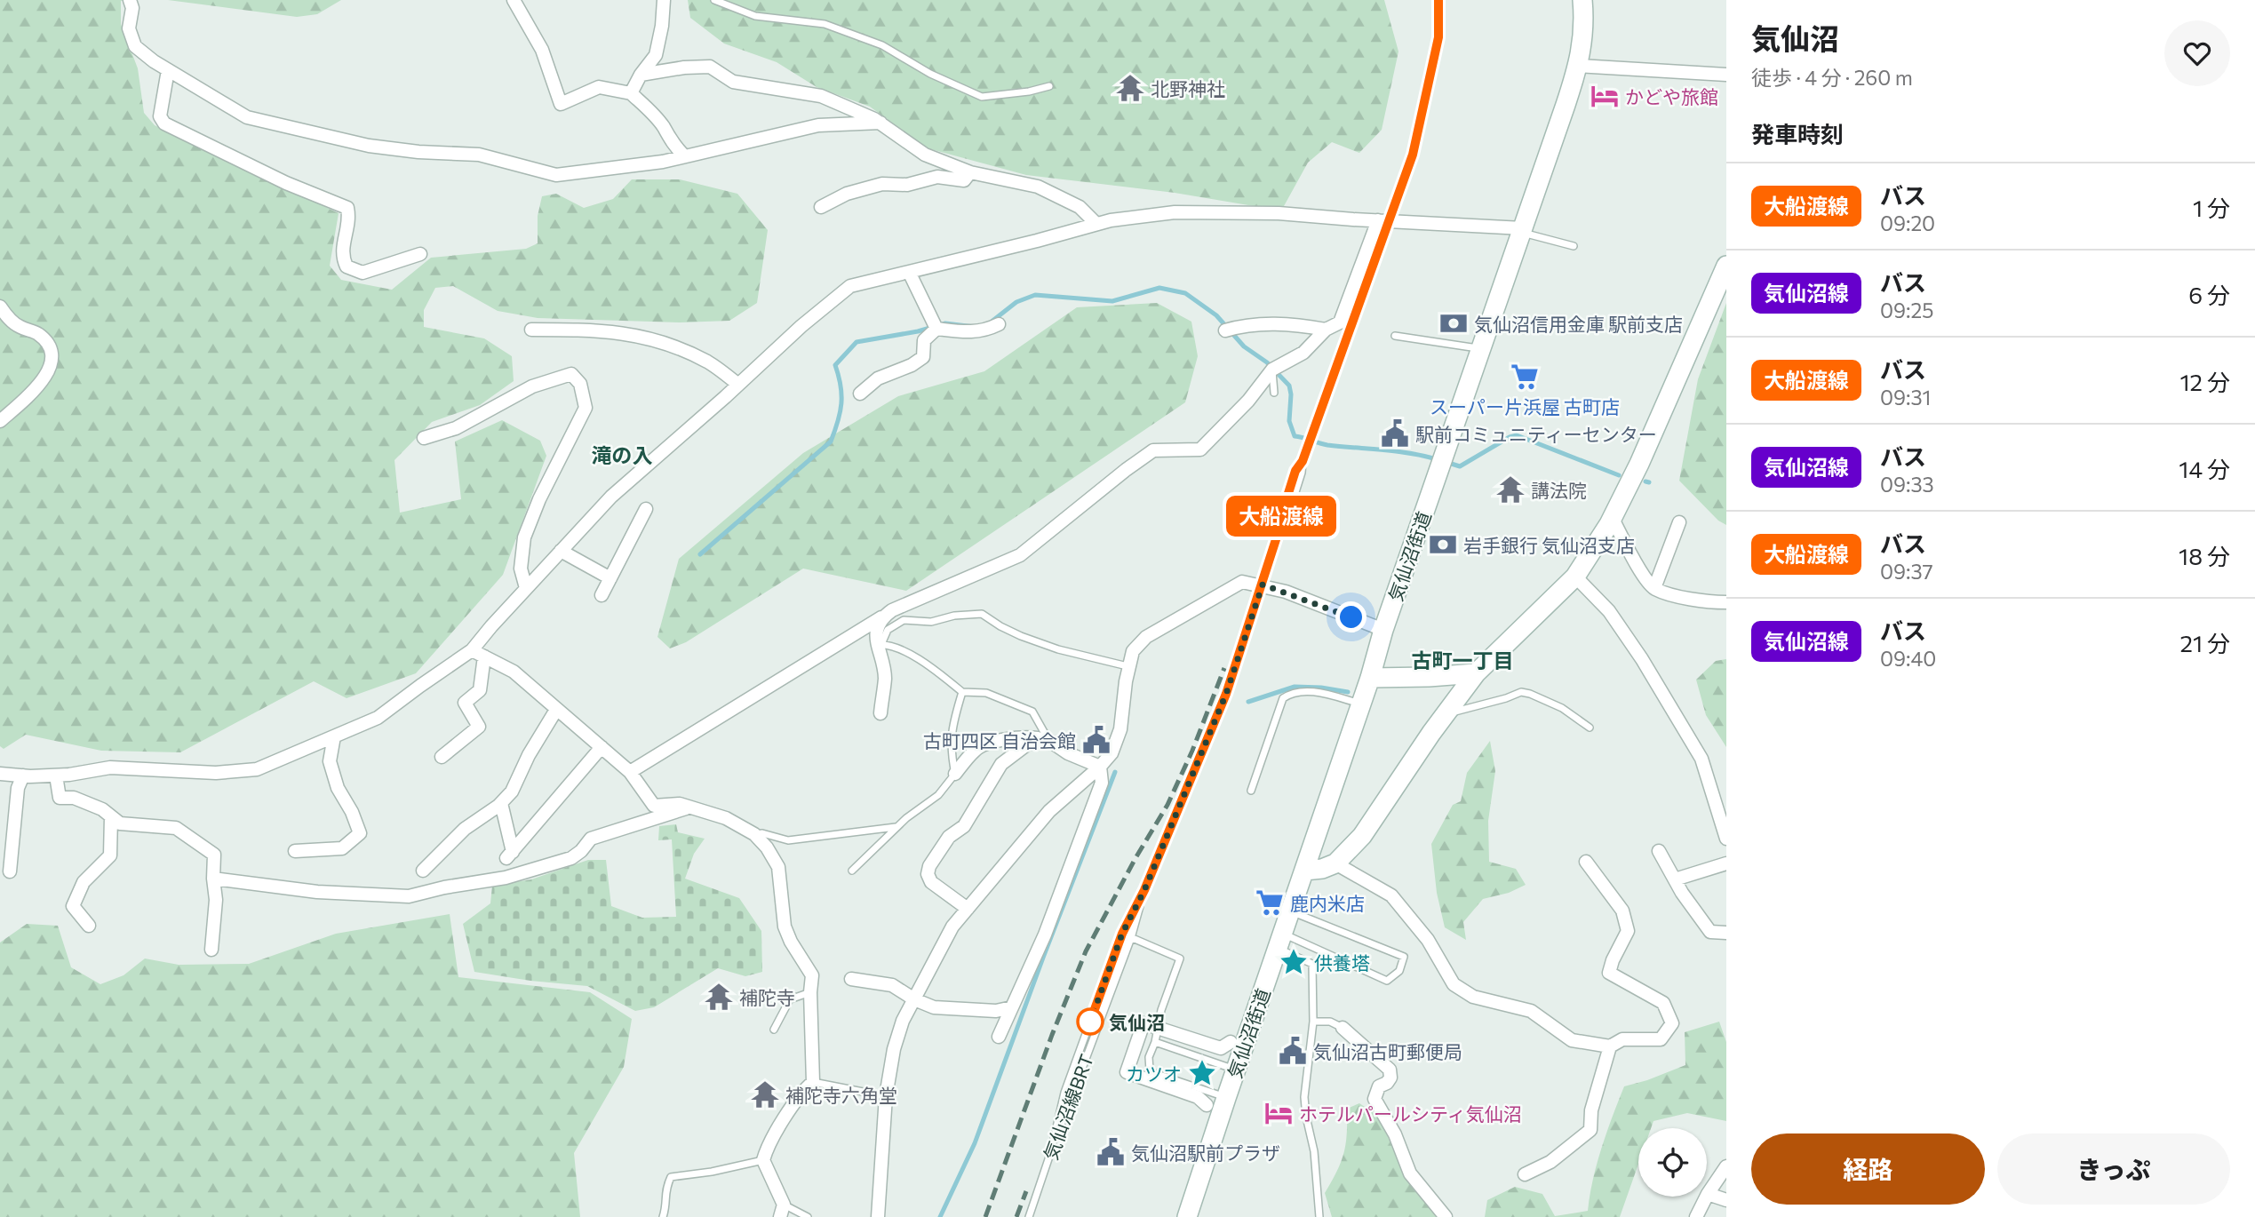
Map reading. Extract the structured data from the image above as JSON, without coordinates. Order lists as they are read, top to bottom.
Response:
{
  "streets": {
    "street": ["気仙沼街道"],
    "lane": ["気仙沼線BRT"]
  },
  "districts": ["滝の入", "古町一丁目"],
  "places": {
    "temple": [
      "北野神社",
      "講法院",
      "補陀寺",
      "補陀寺六角堂"
    ],
    "hotel": ["かどや旅館", "ホテルパールシティ気仙沼"],
    "bank": ["気仙沼信用金庫 駅前支店", "岩手銀行 気仙沼支店"],
    "supermarket": ["スーパー片浜屋 古町店", "鹿内米店"],
    "public building": [
      "駅前コミュニティーセンター",
      "古町四区 自治会館",
      "気仙沼古町郵便局",
      "気仙沼駅前プラザ"
    ],
    "place": ["供養塔", "カツオ"],
    "other": ["気仙沼"]
  },
  "lines": ["bus line 大船渡線"],
  "page": {
    "on_map": "大船渡線",
    "heading": [
      ["気仙沼", "徒歩 · 4 分 · 260 m"],
      "発車時刻"
    ],
    "list": [
      {
        "mark": "大船渡線",
        "name": "バス",
        "note": "09:20",
        "value": "1 分"
      },
      {
        "mark": "気仙沼線",
        "name": "バス",
        "note": "09:25",
        "value": "6 分"
      },
      {
        "mark": "大船渡線",
        "name": "バス",
        "note": "09:31",
        "value": "12 分"
      },
      {
        "mark": "気仙沼線",
        "name": "バス",
        "note": "09:33",
        "value": "14 分"
      },
      {
        "mark": "大船渡線",
        "name": "バス",
        "note": "09:37",
        "value": "18 分"
      },
      {
        "mark": "気仙沼線",
        "name": "バス",
        "note": "09:40",
        "value": "21 分"
      }
    ],
    "buttons": ["経路", "きっぷ"]
  }
}
